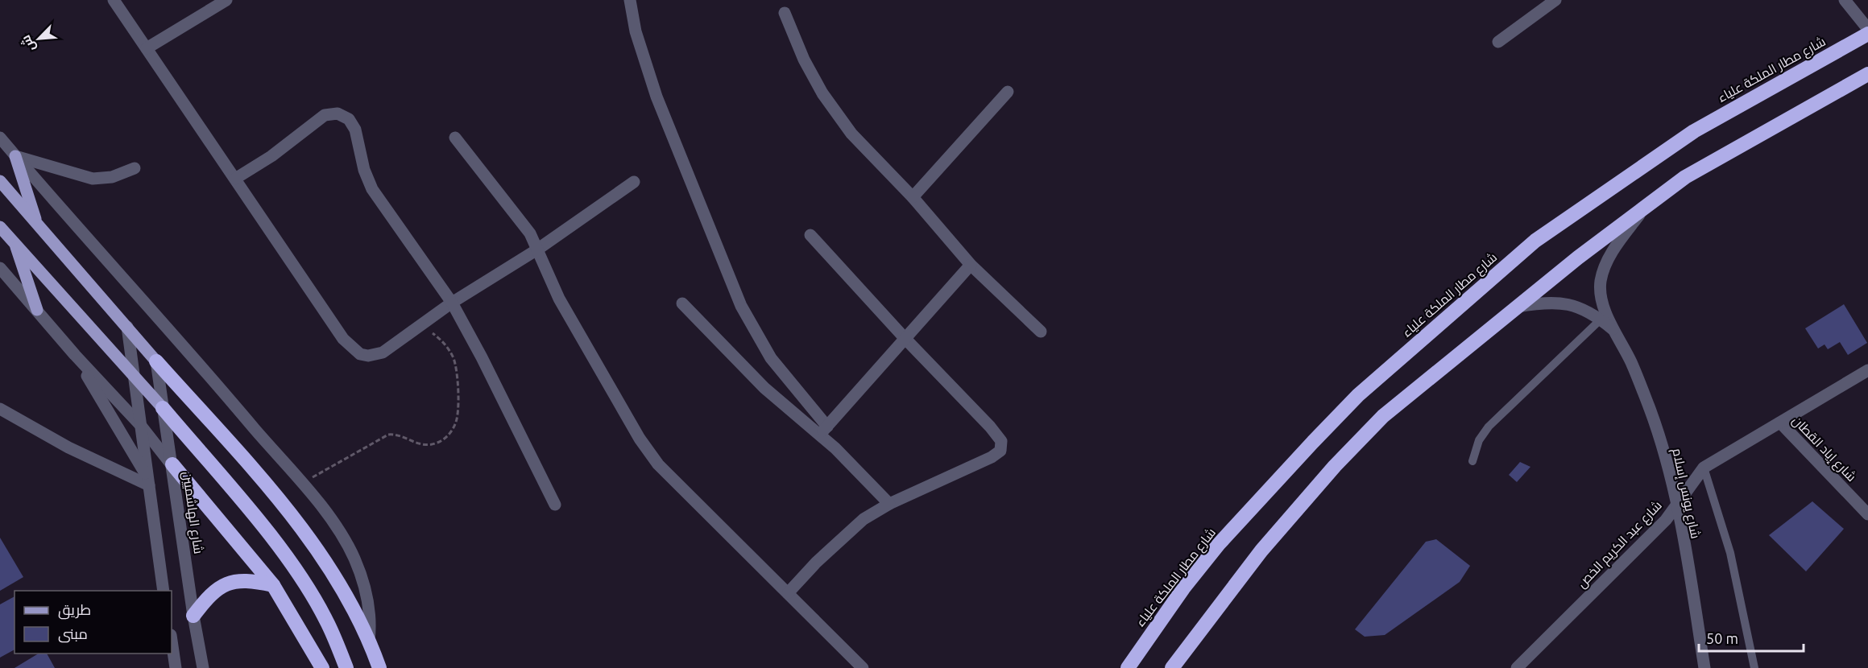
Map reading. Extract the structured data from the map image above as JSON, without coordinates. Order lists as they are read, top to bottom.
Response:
{
  "streets": {
    "highway": ["شارع مطار الملكة علياء"],
    "street": [
      "شارع إياد القطان",
      "شارع يونس إسلام",
      "شارع الهاشميين",
      "شارع عبد الكريم الخص"
    ]
  },
  "crossings": [
    ["شارع إياد القطان", "شارع عبد الكريم الخص"],
    ["شارع يونس إسلام", "شارع عبد الكريم الخص"]
  ],
  "legend": ["طريق", "مبنى"],
  "scale_bar": "50 m",
  "north": "bottom left"
}
